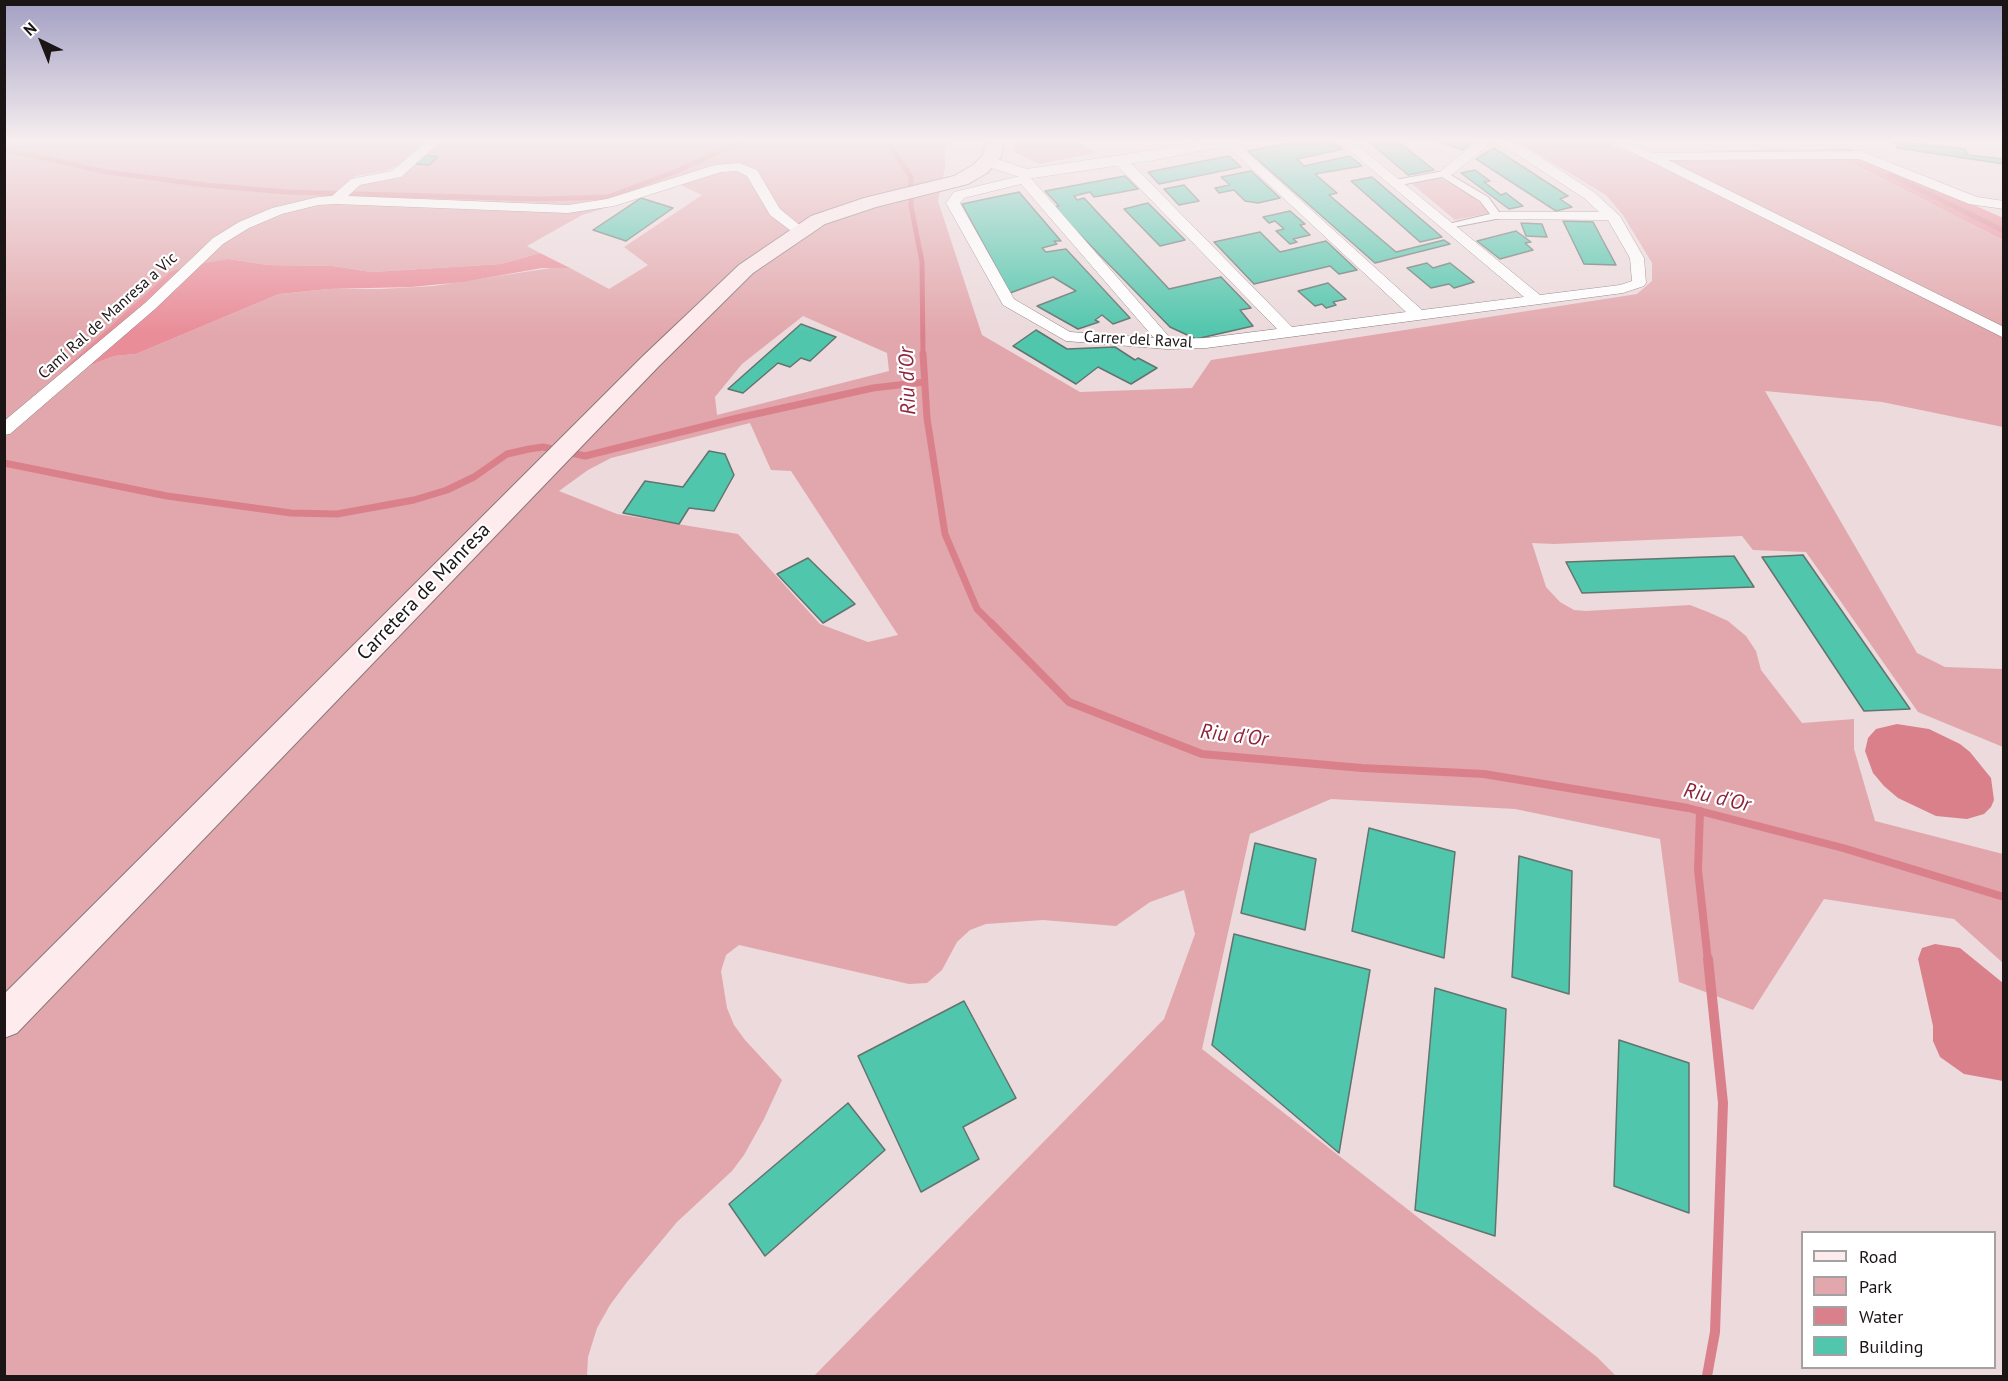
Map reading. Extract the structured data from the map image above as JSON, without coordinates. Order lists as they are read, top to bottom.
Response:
{
  "streets": {
    "main road": ["Carretera de Manresa"],
    "street": ["Camí Ral de Manresa a Vic", "Carrer del Raval"]
  },
  "crossings": [
    ["Camí Ral de Manresa a Vic", "Carretera de Manresa"]
  ],
  "water": ["Riu d'Or"],
  "legend": [
    "Road",
    "Park",
    "Water",
    "Building"
  ],
  "north": "top left"
}
